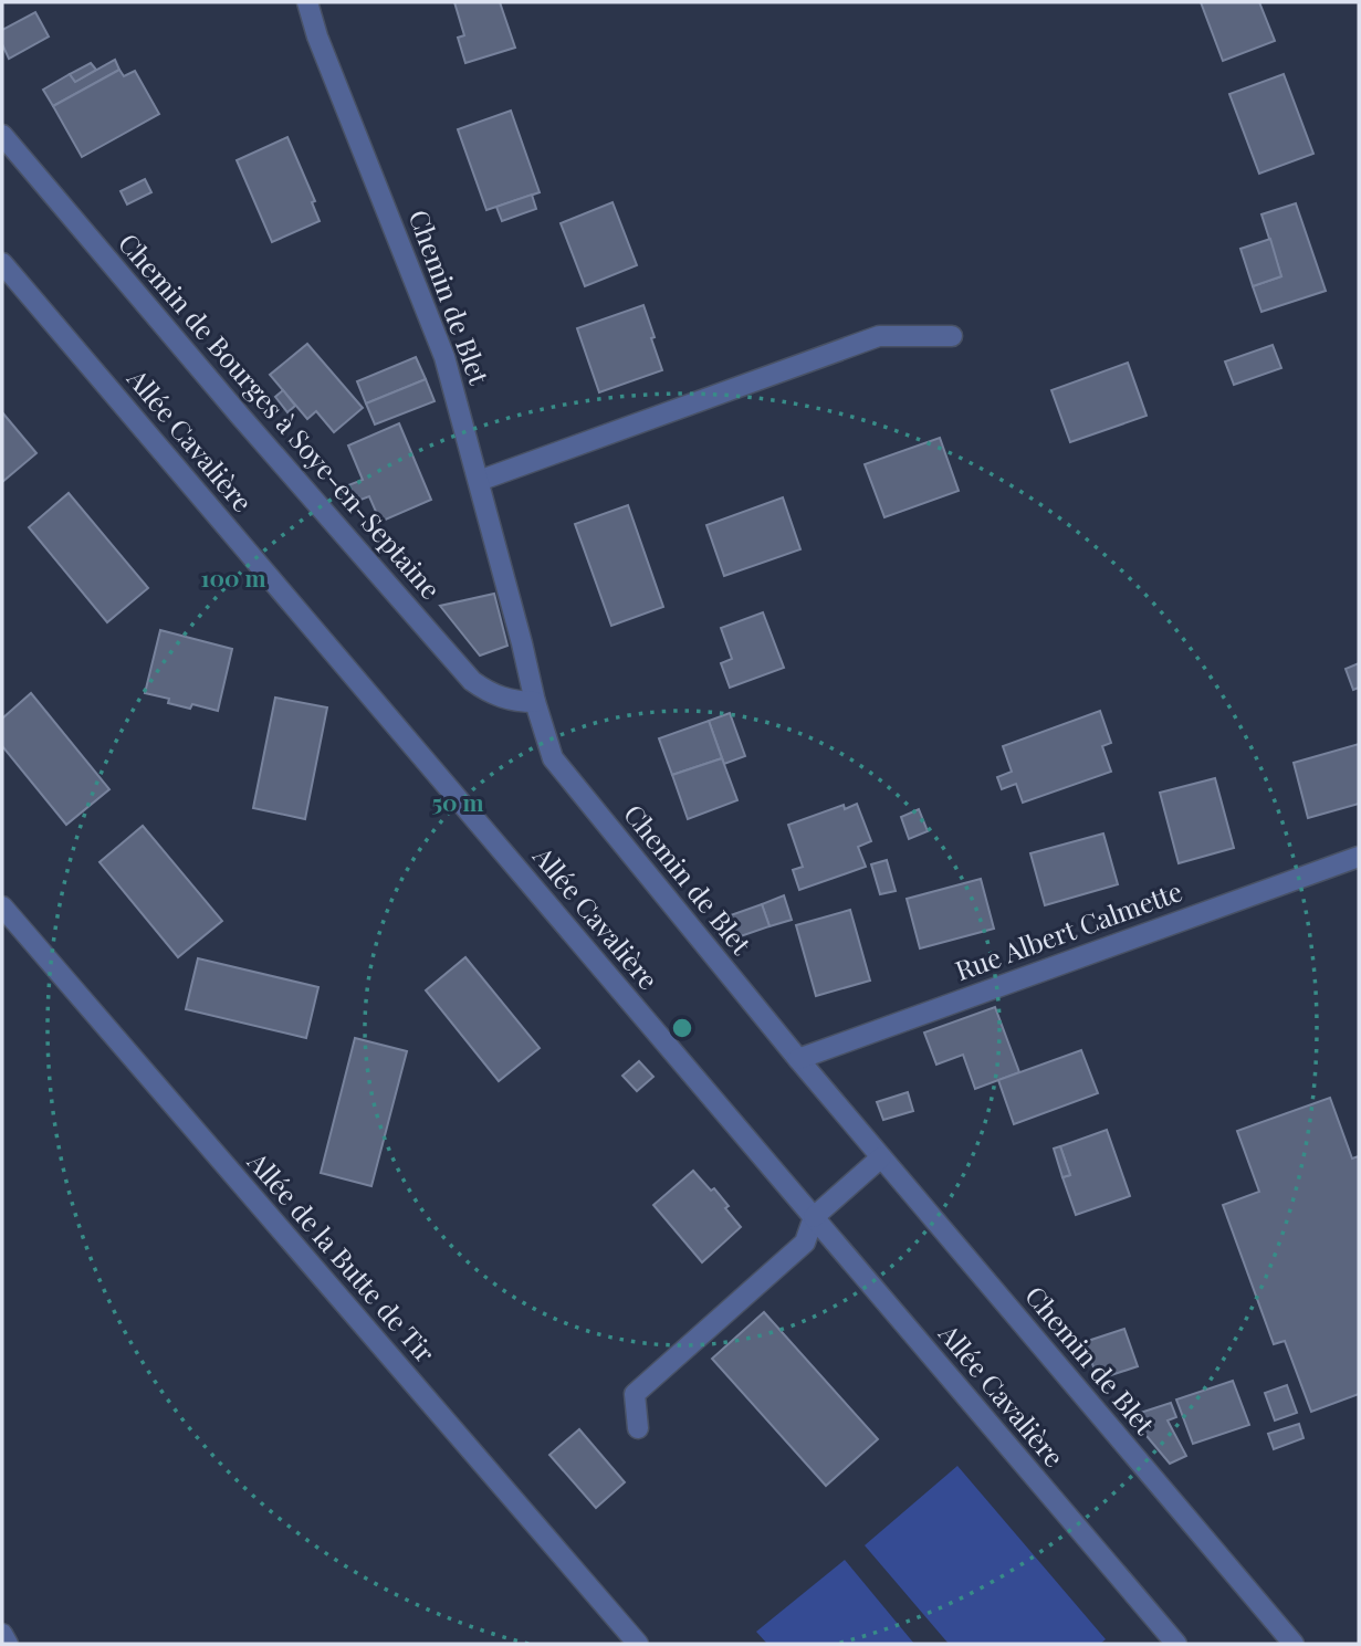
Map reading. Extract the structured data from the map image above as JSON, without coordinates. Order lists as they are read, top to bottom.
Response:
{
  "streets": {
    "street": [
      "Chemin de Blet",
      "Chemin de Bourges à Soye-en-Septaine",
      "Allée Cavalière",
      "Rue Albert Calmette",
      "Allée de la Butte de Tir"
    ]
  },
  "crossings": [
    ["Chemin de Blet", "Chemin de Bourges à Soye-en-Septaine"],
    ["Chemin de Blet", "Rue Albert Calmette"]
  ],
  "rings": ["100 m", "50 m"]
}
